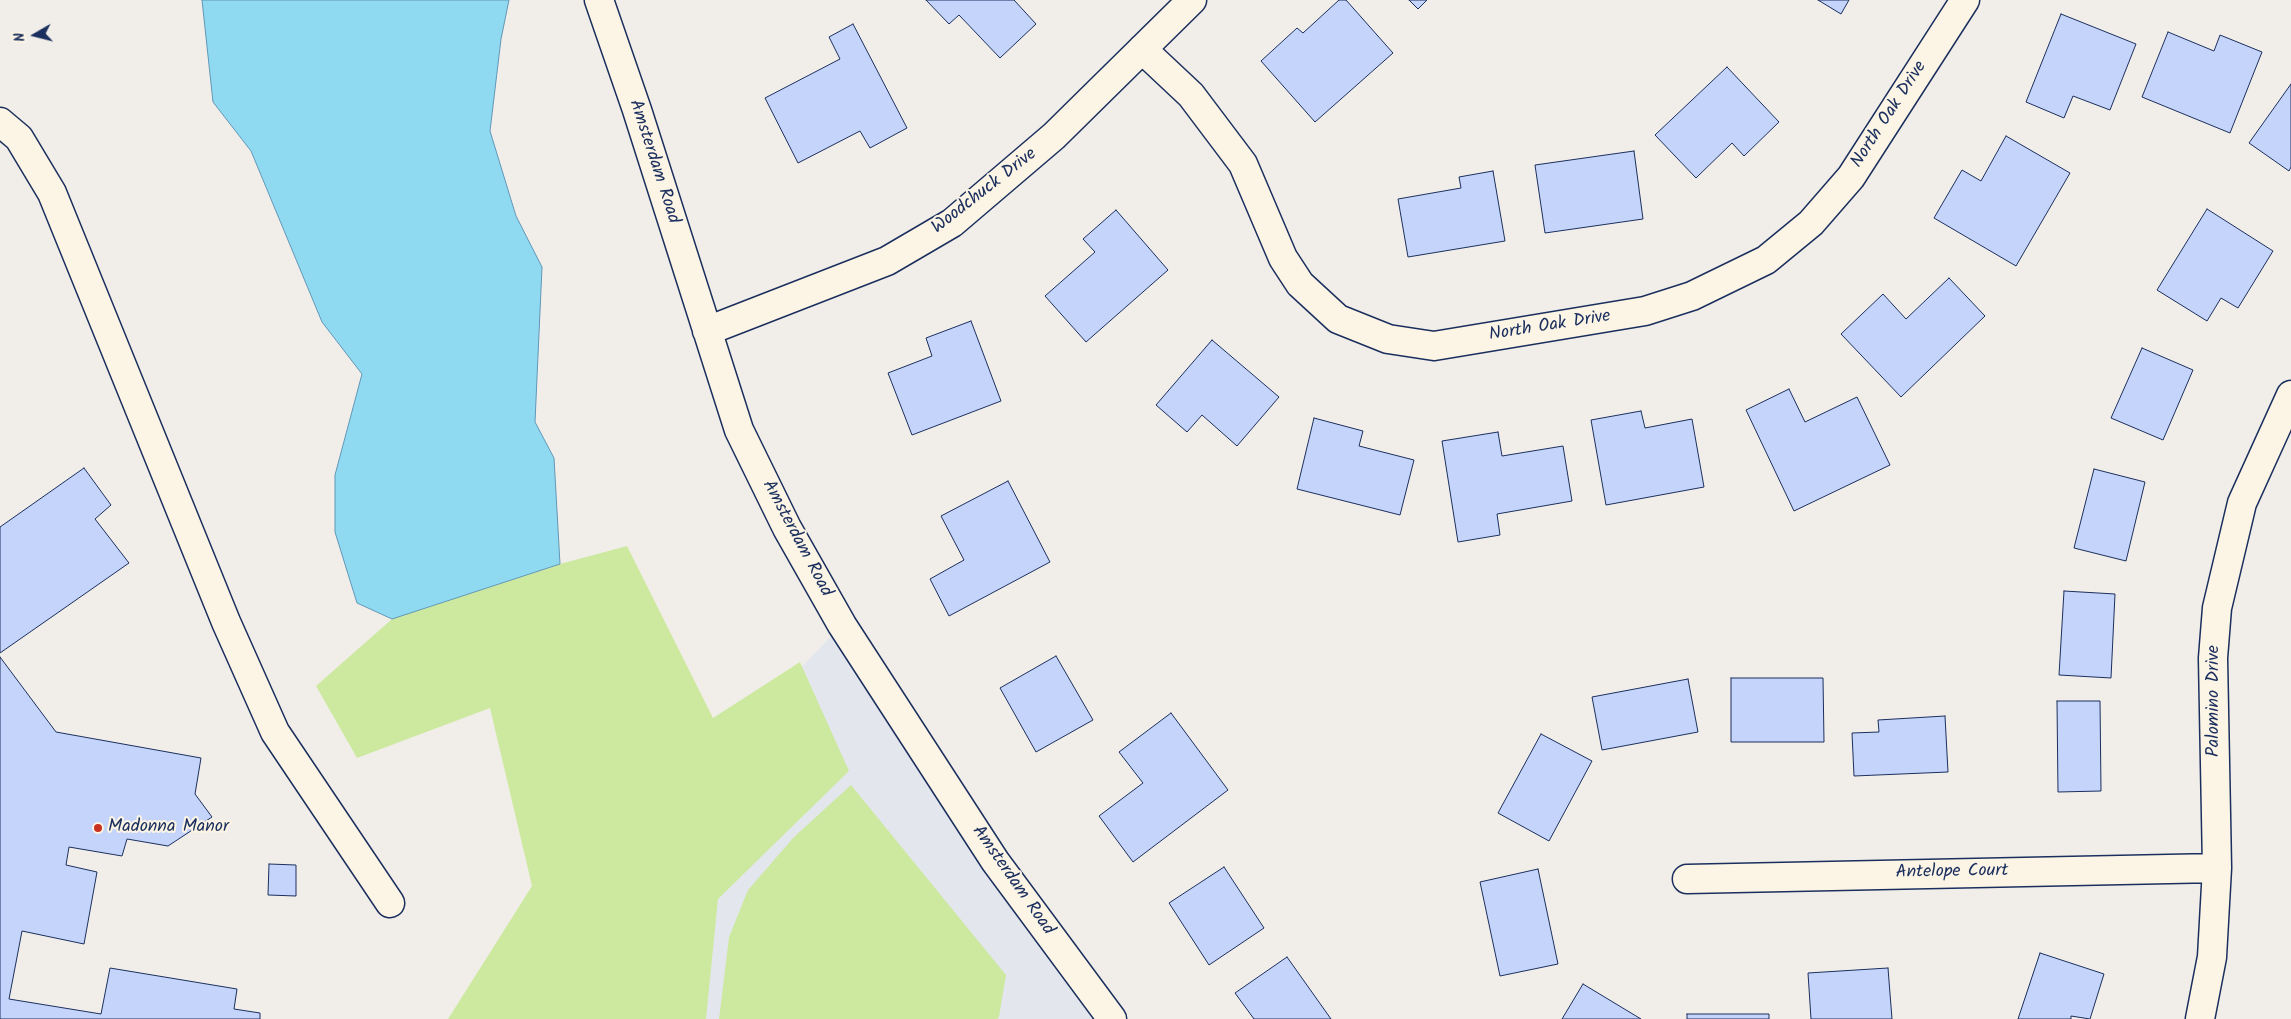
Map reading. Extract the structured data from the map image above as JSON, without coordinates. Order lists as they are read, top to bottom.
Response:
{
  "streets": {
    "street": [
      "North Oak Drive",
      "Amsterdam Road",
      "Woodchuck Drive",
      "Palomino Drive",
      "Antelope Court"
    ]
  },
  "crossings": [
    ["North Oak Drive", "Woodchuck Drive"],
    ["Amsterdam Road", "Woodchuck Drive"],
    ["Palomino Drive", "Antelope Court"]
  ],
  "places": ["Madonna Manor"],
  "north": "left"
}
